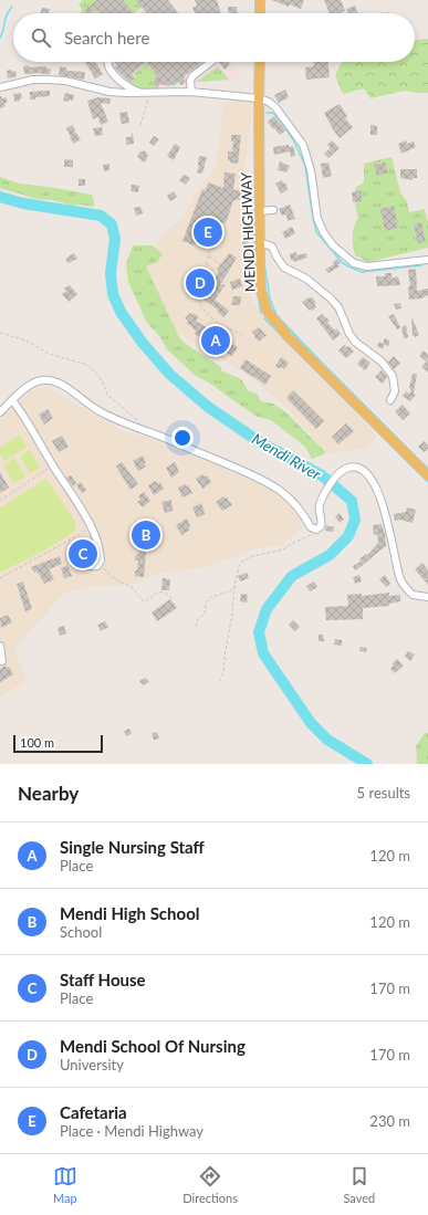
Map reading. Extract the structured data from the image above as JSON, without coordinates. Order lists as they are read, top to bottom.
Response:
{
  "streets": {
    "main road": ["MENDI HIGHWAY"]
  },
  "water": ["Mendi River"],
  "scale_bar": "100 m",
  "page": {
    "search": "Search here",
    "pins": [
      "E",
      "D",
      "A",
      "B",
      "C"
    ],
    "scale": "100 m",
    "heading": ["Nearby", "5 results"],
    "list": [
      {
        "mark": "A",
        "name": "Single Nursing Staff",
        "note": "Place",
        "value": "120 m"
      },
      {
        "mark": "B",
        "name": "Mendi High School",
        "note": "School",
        "value": "120 m"
      },
      {
        "mark": "C",
        "name": "Staff House",
        "note": "Place",
        "value": "170 m"
      },
      {
        "mark": "D",
        "name": "Mendi School Of Nursing",
        "note": "University",
        "value": "170 m"
      },
      {
        "mark": "E",
        "name": "Cafetaria",
        "note": "Place · Mendi Highway",
        "value": "230 m"
      }
    ],
    "nav": ["Map", "Directions", "Saved"]
  }
}
